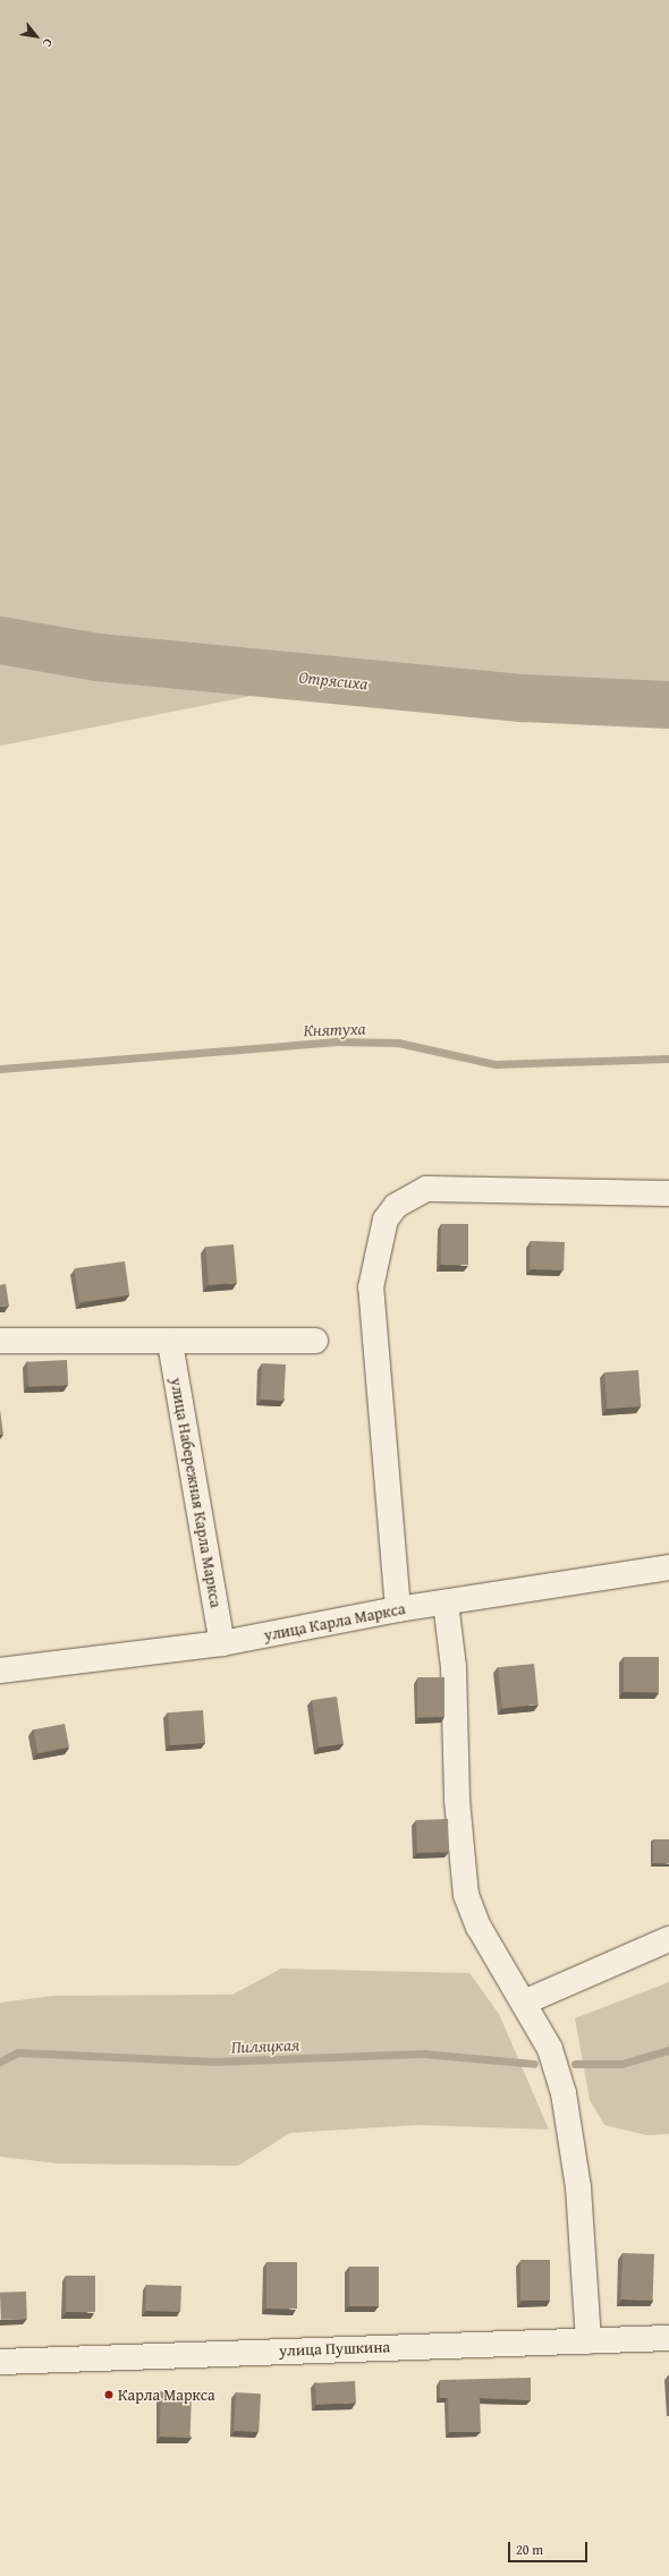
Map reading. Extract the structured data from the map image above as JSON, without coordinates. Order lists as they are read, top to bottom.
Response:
{
  "streets": {
    "street": ["улица Набережная Карла Маркса", "улица Карла Маркса", "улица Пушкина"]
  },
  "crossings": [
    ["улица Набережная Карла Маркса", "улица Карла Маркса"]
  ],
  "water": ["Отрясиха", "Княтуха", "Пиляцкая"],
  "places": ["Карла Маркса"],
  "scale_bar": "20 m",
  "north": "bottom right"
}
